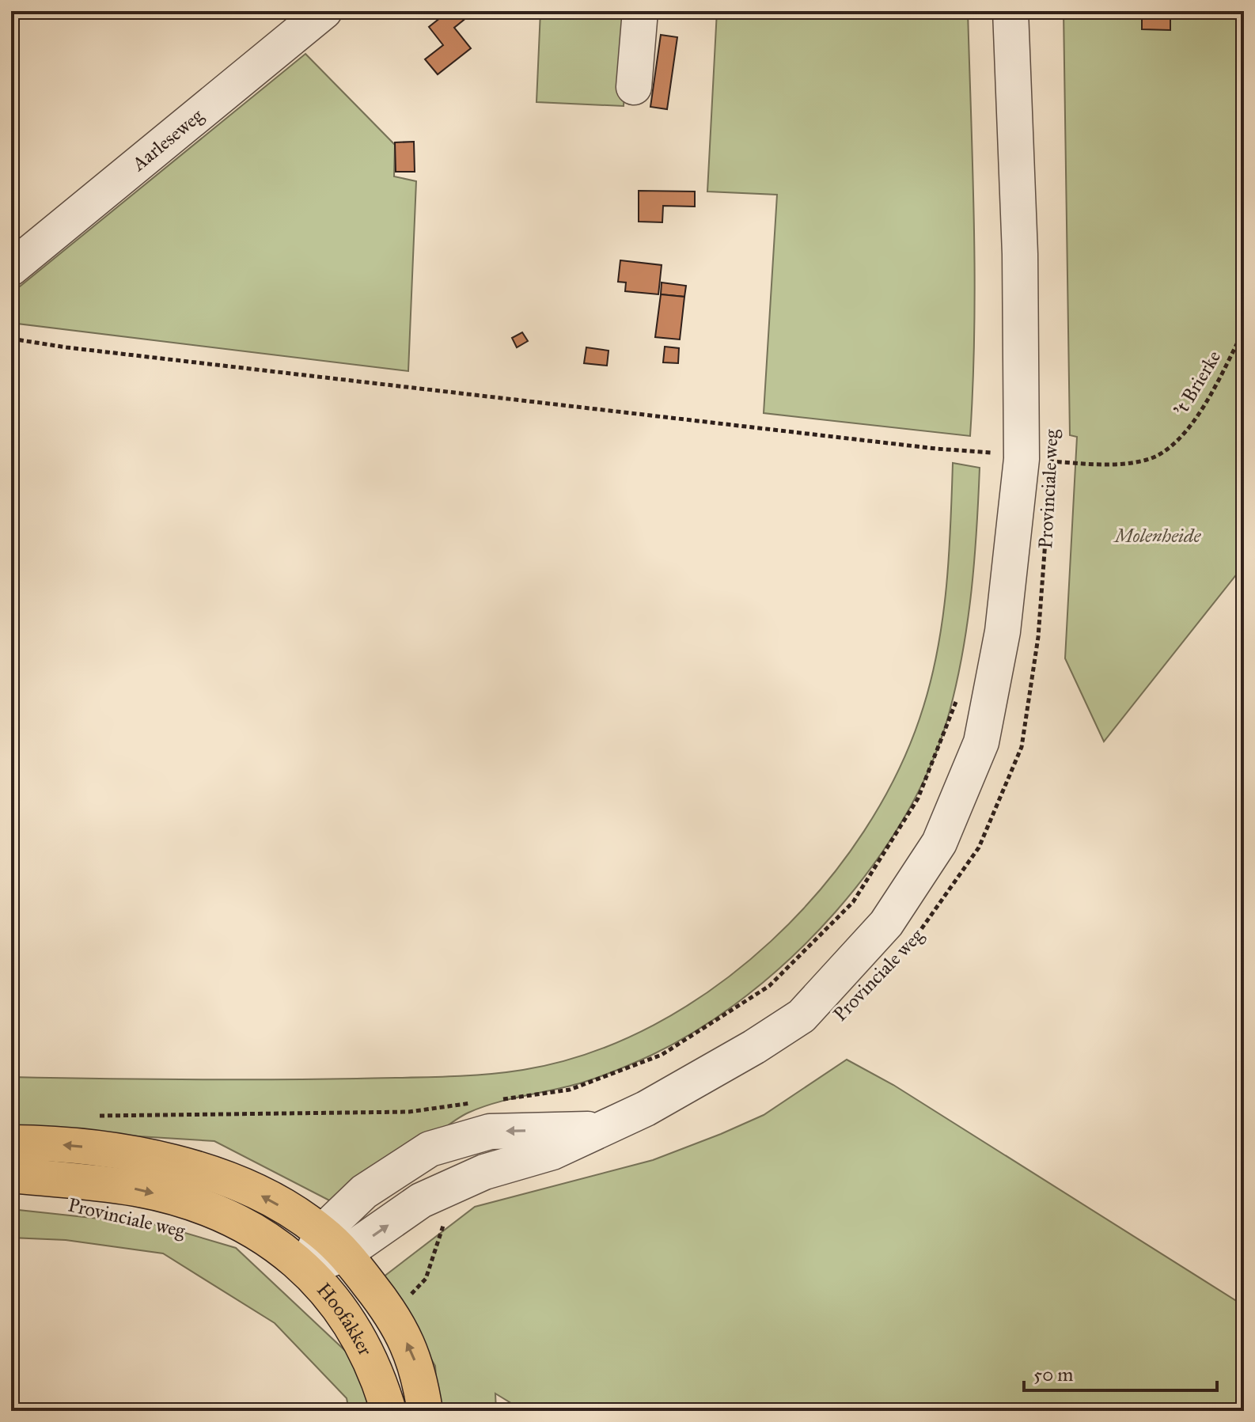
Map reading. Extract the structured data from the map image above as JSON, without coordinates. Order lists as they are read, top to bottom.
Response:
{
  "streets": {
    "main road": ["Provinciale weg", "Hoofakker"],
    "street": ["Aarleseweg"],
    "path": ["'t Brierke"]
  },
  "crossings": [
    ["'t Brierke", "Provinciale weg"],
    ["Provinciale weg", "Hoofakker"]
  ],
  "parks": ["Molenheide"],
  "scale_bar": "50 m"
}
